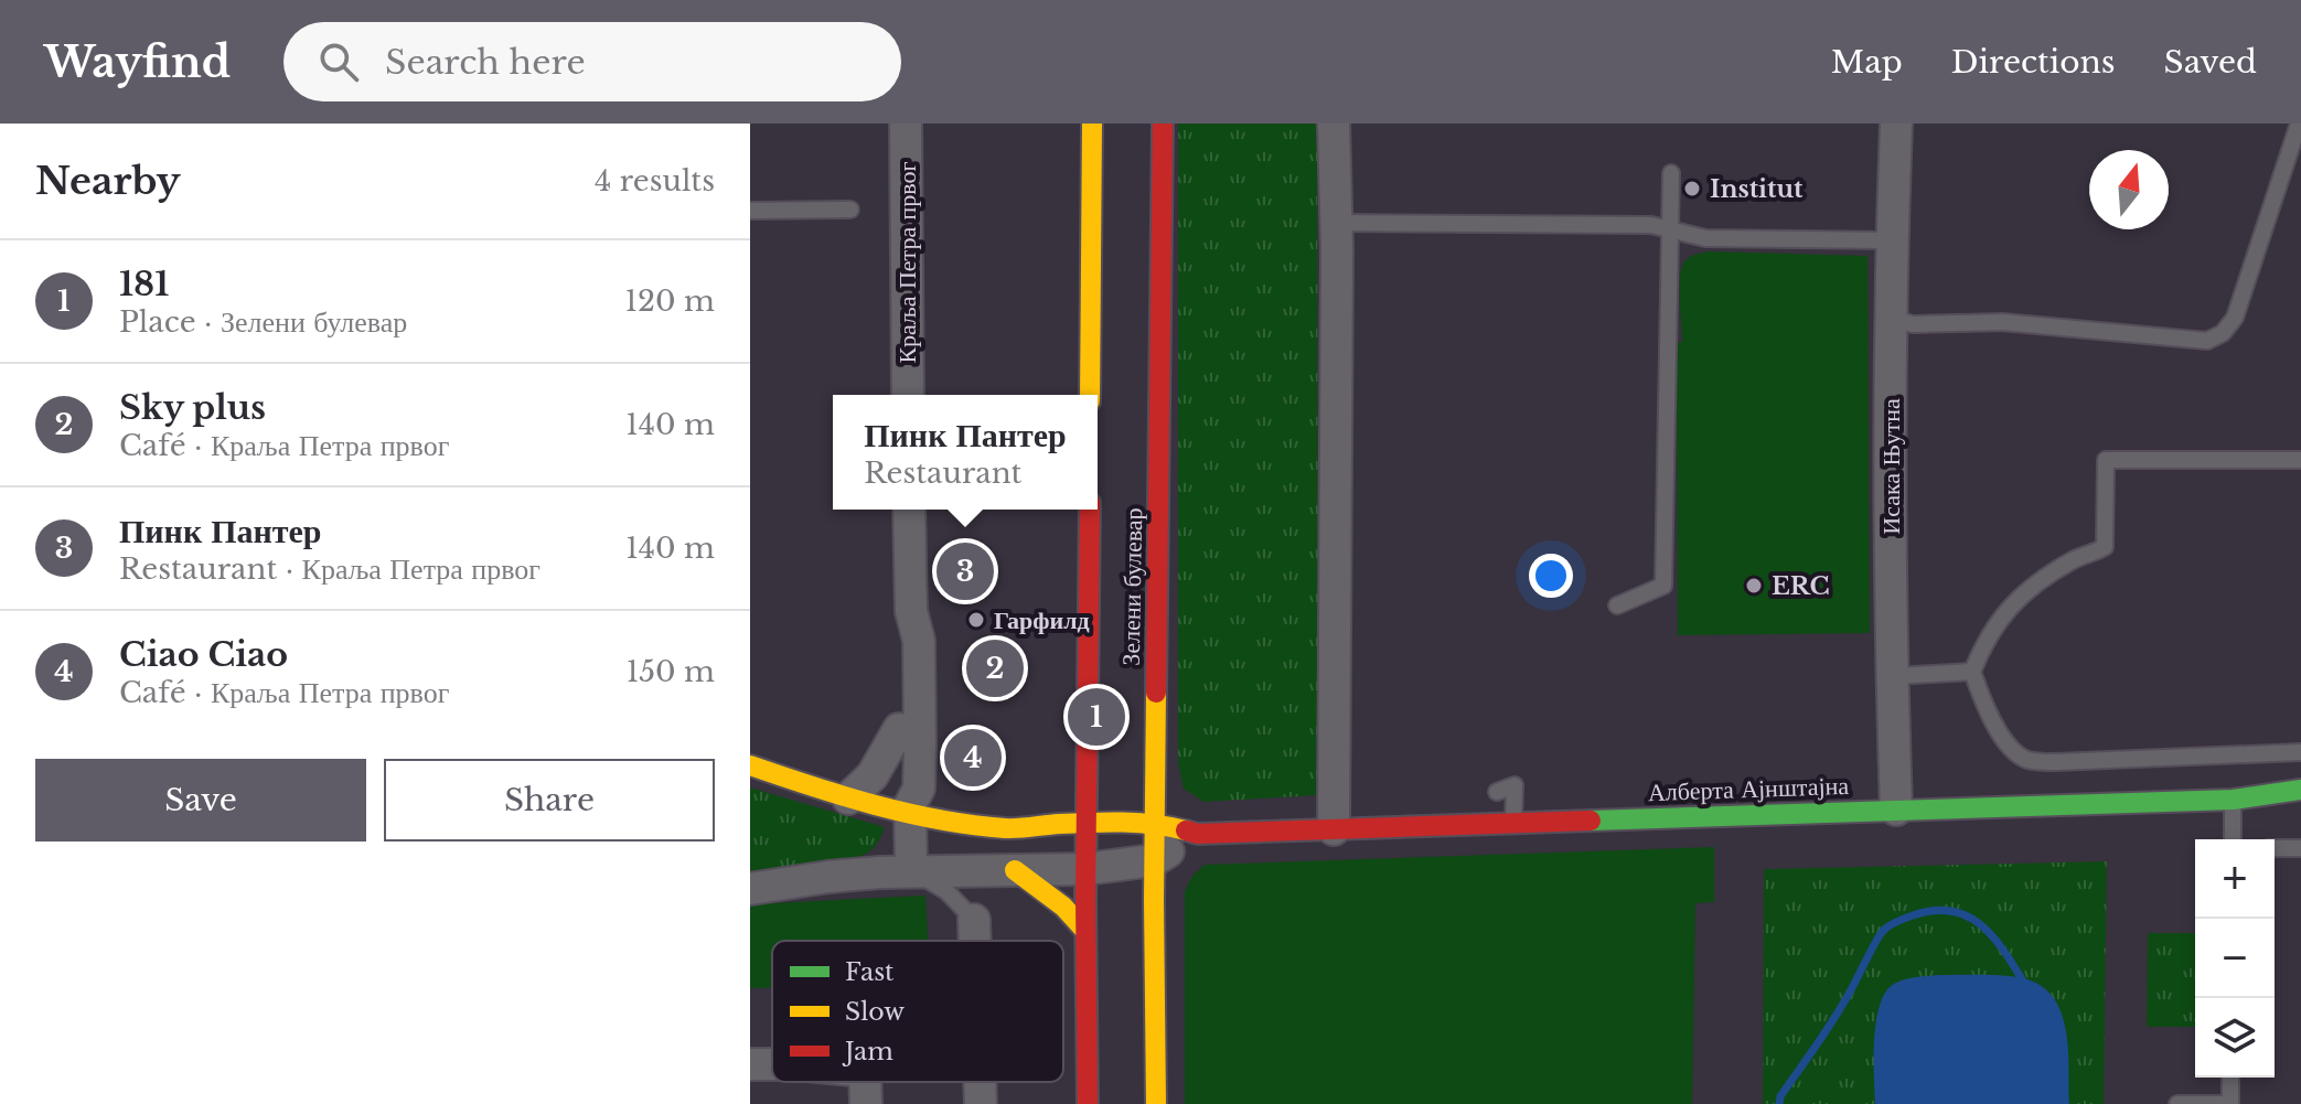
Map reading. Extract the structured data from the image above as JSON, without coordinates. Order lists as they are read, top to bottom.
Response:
{
  "streets": {
    "street": [
      "Краља Петра првог",
      "Исака Њутна",
      "Зелени булевар",
      "Алберта Ајнштајна"
    ]
  },
  "crossings": [
    ["Исака Њутна", "Алберта Ајнштајна"],
    ["Зелени булевар", "Алберта Ајнштајна"]
  ],
  "places": ["Institut", "ERC", "Гарфилд"],
  "legend": ["Fast", "Slow", "Jam"],
  "north": "top",
  "page": {
    "header": "Wayfind",
    "search": "Search here",
    "nav": ["Map", "Directions", "Saved"],
    "heading": ["Nearby", "4 results"],
    "list": [
      {
        "mark": "1",
        "name": "181",
        "note": "Place · Зелени булевар",
        "value": "120 m"
      },
      {
        "mark": "2",
        "name": "Sky plus",
        "note": "Café · Краља Петра првог",
        "value": "140 m"
      },
      {
        "mark": "3",
        "name": "Пинк Пантер",
        "note": "Restaurant · Краља Петра првог",
        "value": "140 m"
      },
      {
        "mark": "4",
        "name": "Ciao Ciao",
        "note": "Café · Краља Петра првог",
        "value": "150 m"
      }
    ],
    "popup": ["Пинк Пантер", "Restaurant"],
    "pins": [
      "3",
      "2",
      "1",
      "4"
    ],
    "buttons": ["Save", "Share"],
    "map_buttons": ["+", "−"]
  }
}
